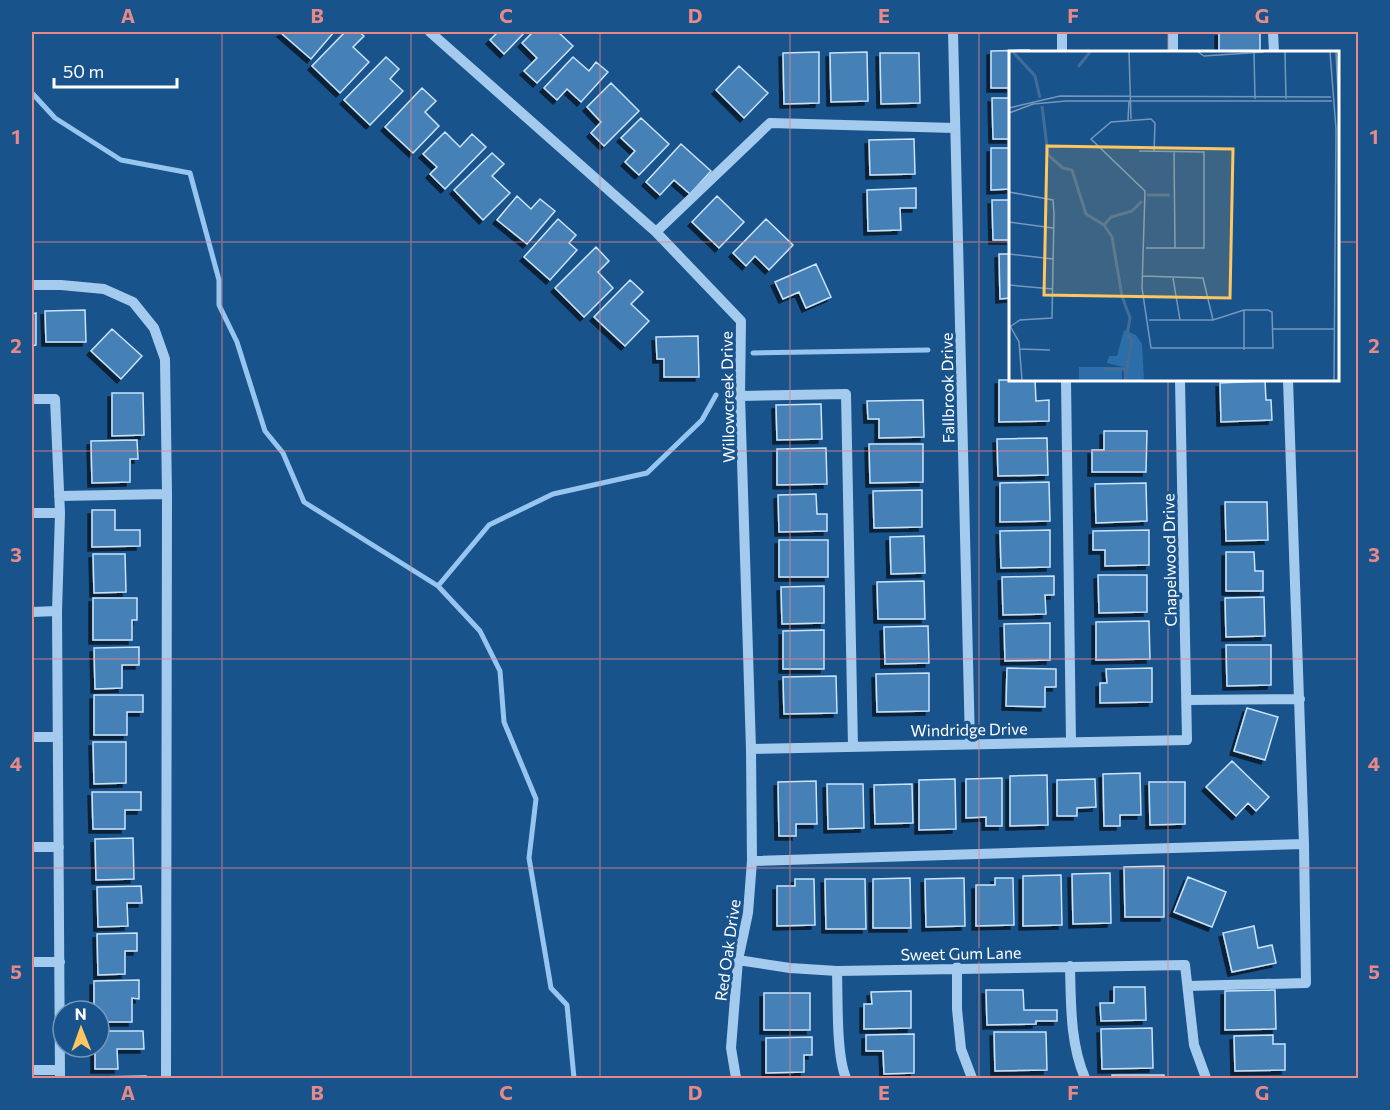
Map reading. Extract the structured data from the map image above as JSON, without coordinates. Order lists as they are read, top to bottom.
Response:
{
  "streets": {
    "street": [
      "Fallbrook Drive",
      "Willowcreek Drive",
      "Chapelwood Drive",
      "Windridge Drive",
      "Red Oak Drive",
      "Sweet Gum Lane"
    ]
  },
  "crossings": [
    ["Fallbrook Drive", "Windridge Drive"],
    ["Willowcreek Drive", "Windridge Drive"],
    ["Willowcreek Drive", "Red Oak Drive"],
    ["Chapelwood Drive", "Windridge Drive"],
    ["Red Oak Drive", "Sweet Gum Lane"]
  ],
  "scale_bar": "50 m",
  "north": "top",
  "grid": {
    "columns": [
      "A",
      "B",
      "C",
      "D",
      "E",
      "F",
      "G"
    ],
    "rows": [
      "1",
      "2",
      "3",
      "4",
      "5"
    ]
  }
}
